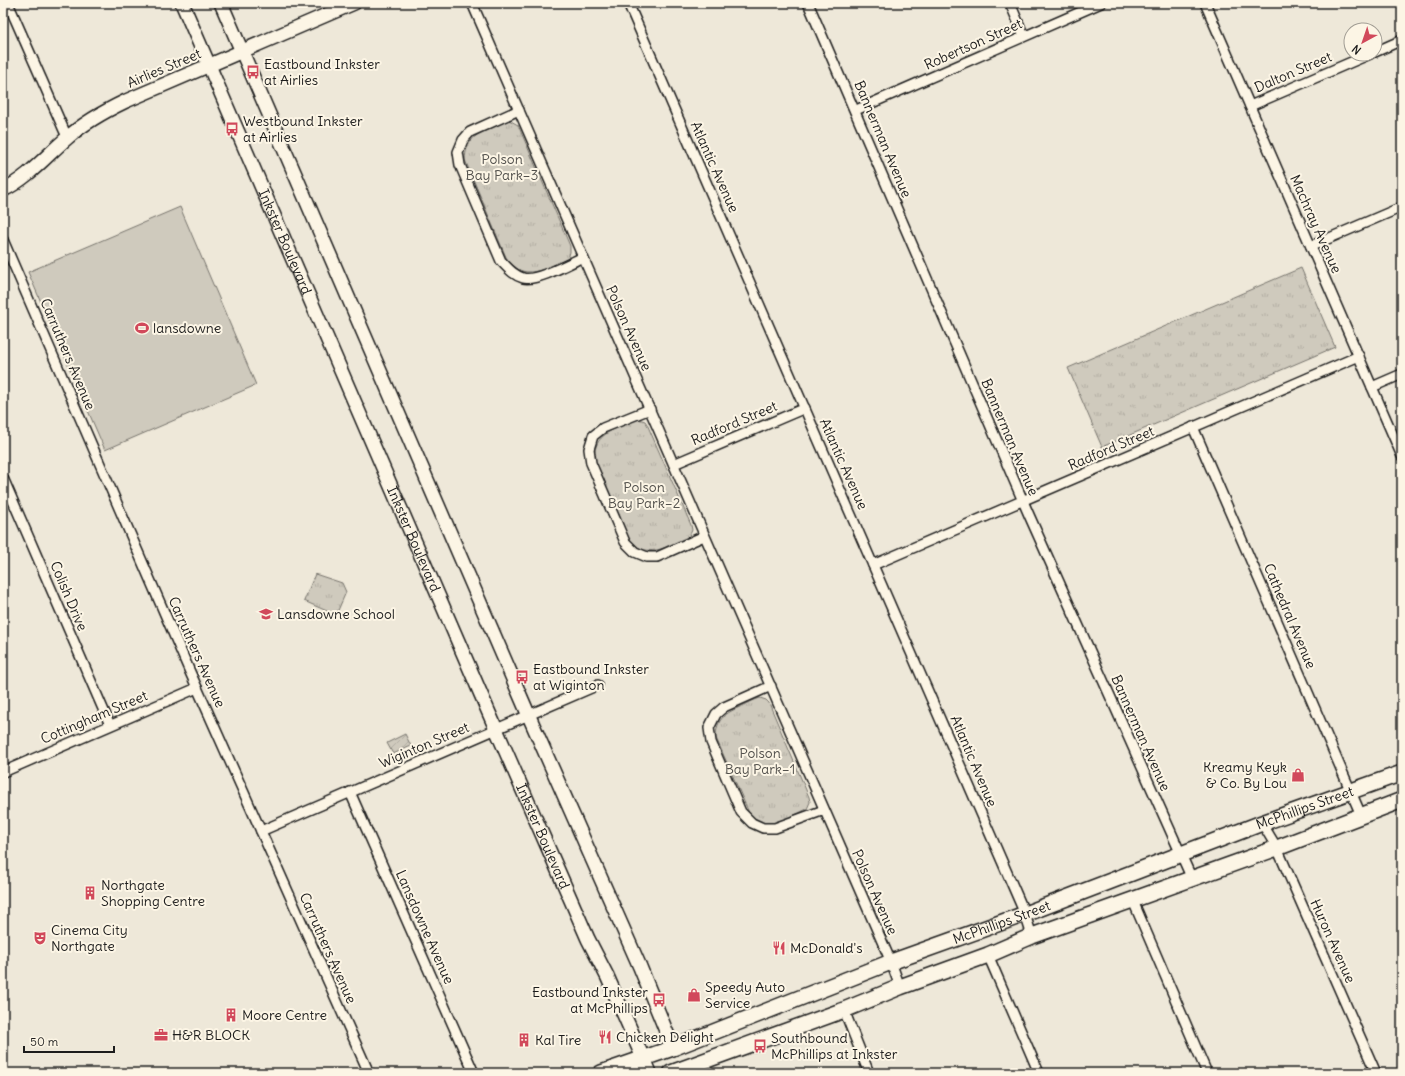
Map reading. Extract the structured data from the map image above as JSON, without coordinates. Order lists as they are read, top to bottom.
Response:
{
  "streets": {
    "main road": ["Airlies Street", "Inkster Boulevard", "McPhillips Street"],
    "street": [
      "Robertson Street",
      "Dalton Street",
      "Bannerman Avenue",
      "Atlantic Avenue",
      "Machray Avenue",
      "Polson Avenue",
      "Carruthers Avenue",
      "Radford Street",
      "Colish Drive",
      "Cathedral Avenue",
      "Cottingham Street",
      "Wiginton Street",
      "Lansdowne Avenue",
      "Huron Avenue"
    ]
  },
  "crossings": [
    ["Robertson Street", "Bannerman Avenue"],
    ["Airlies Street", "Inkster Boulevard"],
    ["Dalton Street", "Machray Avenue"],
    ["Bannerman Avenue", "Radford Street"],
    ["Bannerman Avenue", "McPhillips Street"],
    ["Atlantic Avenue", "Radford Street"],
    ["Atlantic Avenue", "McPhillips Street"],
    ["Machray Avenue", "Radford Street"],
    ["Inkster Boulevard", "Wiginton Street"],
    ["Inkster Boulevard", "McPhillips Street"],
    ["Polson Avenue", "Radford Street"],
    ["Polson Avenue", "McPhillips Street"],
    ["Carruthers Avenue", "Cottingham Street"],
    ["Carruthers Avenue", "Wiginton Street"],
    ["Radford Street", "Cathedral Avenue"],
    ["Colish Drive", "Cottingham Street"],
    ["Cathedral Avenue", "McPhillips Street"],
    ["Wiginton Street", "Lansdowne Avenue"],
    ["McPhillips Street", "Huron Avenue"]
  ],
  "parks": ["Polson Bay Park–3", "Polson Bay Park–2", "Polson Bay Park–1"],
  "places": {
    "bus stop": [
      "Eastbound Inkster at Airlies",
      "Westbound Inkster at Airlies",
      "Eastbound Inkster at Wiginton",
      "Eastbound Inkster at McPhillips",
      "Southbound McPhillips at Inkster"
    ],
    "sports": ["lansdowne"],
    "school or university": ["Lansdowne School"],
    "shop": ["Kreamy Keyk & Co. By Lou", "Speedy Auto Service"],
    "building": ["Northgate Shopping Centre", "Moore Centre", "Kal Tire"],
    "theatre": ["Cinema City Northgate"],
    "restaurant": ["McDonald's", "Chicken Delight"],
    "office": ["H&R BLOCK"]
  },
  "scale_bar": "50 m",
  "north": "bottom left"
}
